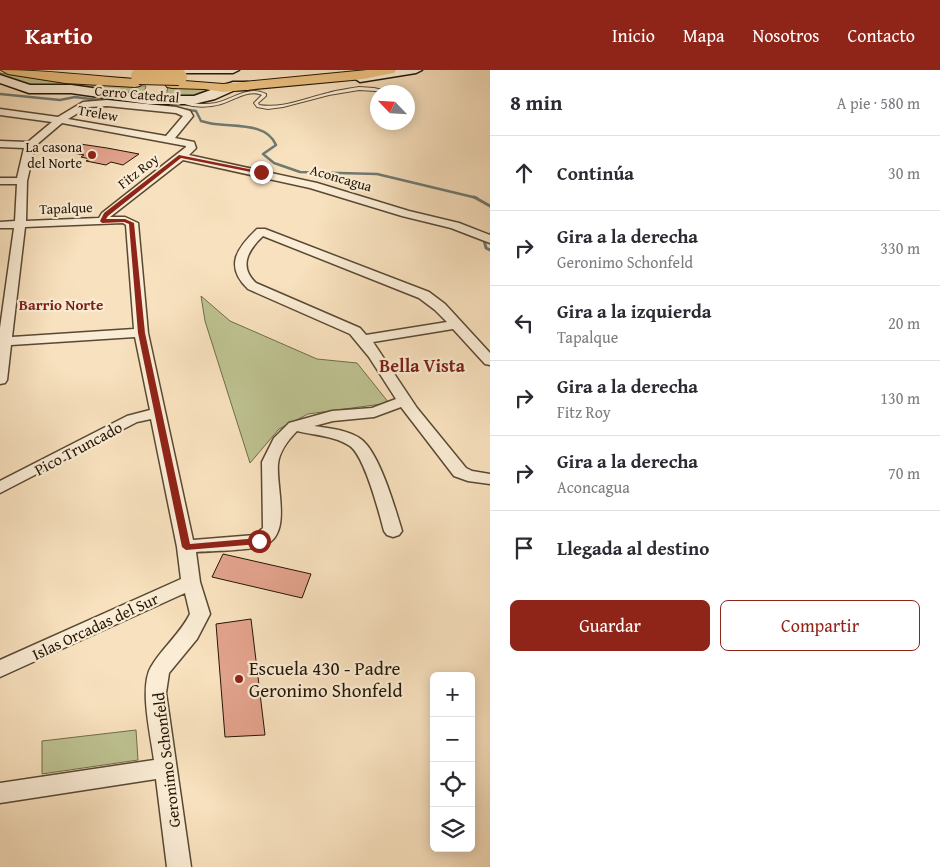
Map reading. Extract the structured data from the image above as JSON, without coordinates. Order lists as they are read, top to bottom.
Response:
{
  "streets": {
    "street": [
      "Cerro Catedral",
      "Trelew",
      "Fitz Roy",
      "Aconcagua",
      "Tapalque",
      "Pico Truncado",
      "Islas Orcadas del Sur",
      "Geronimo Schonfeld"
    ]
  },
  "crossings": [
    ["Cerro Catedral", "Trelew"],
    ["Trelew", "Fitz Roy"],
    ["Fitz Roy", "Aconcagua"],
    ["Fitz Roy", "Tapalque"],
    ["Tapalque", "Geronimo Schonfeld"],
    ["Pico Truncado", "Geronimo Schonfeld"],
    ["Islas Orcadas del Sur", "Geronimo Schonfeld"]
  ],
  "districts": ["Barrio Norte", "Bella Vista"],
  "places": ["La casona del Norte", "Escuela 430 - Padre Geronimo Shonfeld"],
  "north": "top left",
  "page": {
    "header": "Kartio",
    "nav": [
      "Inicio",
      "Mapa",
      "Nosotros",
      "Contacto"
    ],
    "heading": ["8 min", "A pie · 580 m"],
    "list": [
      ["Continúa", "30 m"],
      ["Gira a la derecha", "Geronimo Schonfeld", "330 m"],
      ["Gira a la izquierda", "Tapalque", "20 m"],
      ["Gira a la derecha", "Fitz Roy", "130 m"],
      ["Gira a la derecha", "Aconcagua", "70 m"],
      "Llegada al destino"
    ],
    "buttons": ["Guardar", "Compartir"],
    "map_buttons": ["+", "−"]
  }
}
